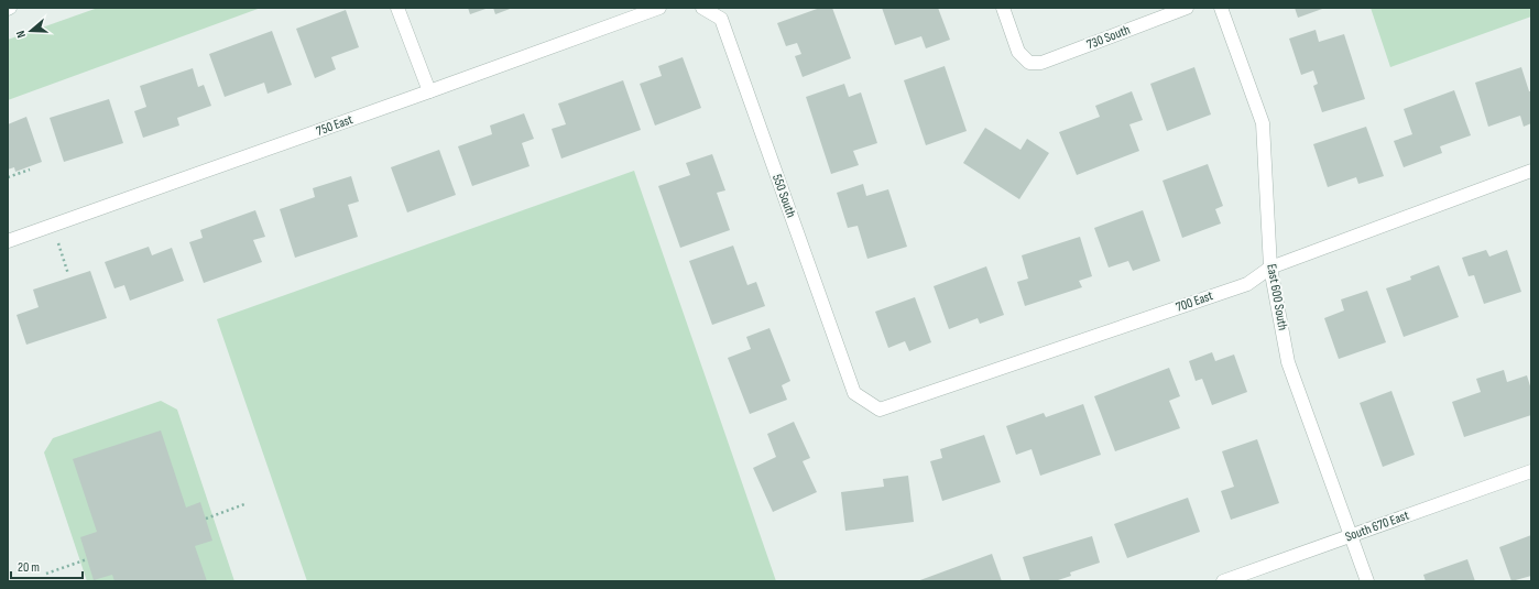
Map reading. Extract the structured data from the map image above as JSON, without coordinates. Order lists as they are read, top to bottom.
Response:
{
  "streets": {
    "street": [
      "730 South",
      "750 East",
      "550 South",
      "East 600 South",
      "700 East",
      "South 670 East"
    ]
  },
  "crossings": [
    ["550 South", "700 East"],
    ["East 600 South", "700 East"],
    ["East 600 South", "South 670 East"]
  ],
  "scale_bar": "20 m",
  "north": "left"
}
